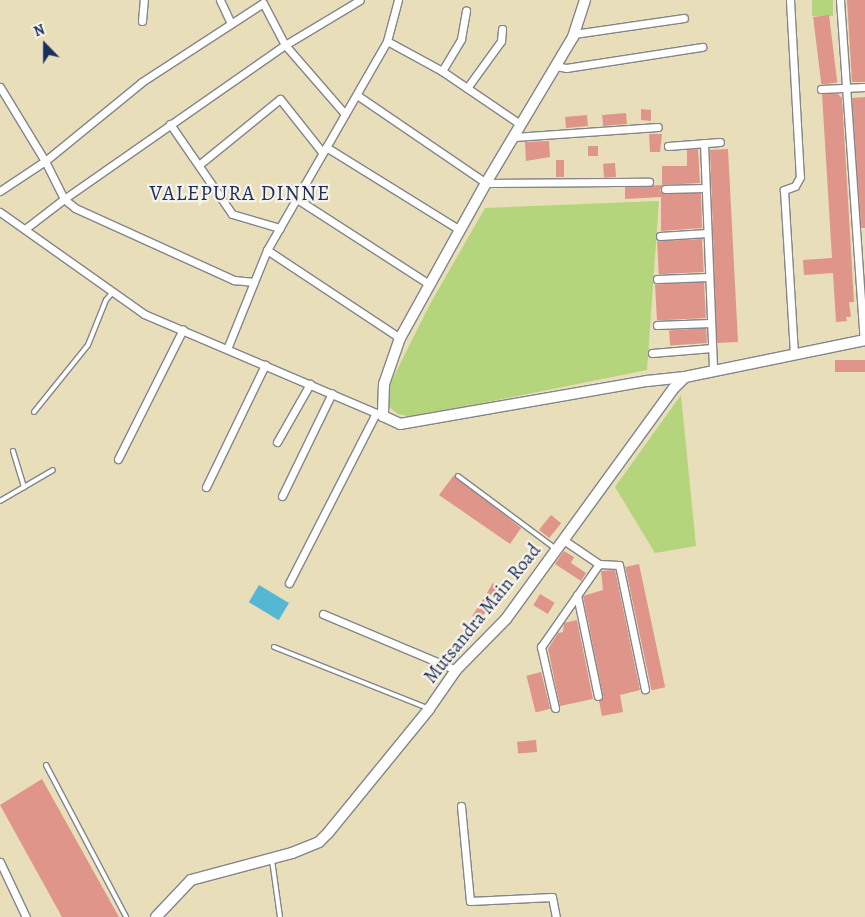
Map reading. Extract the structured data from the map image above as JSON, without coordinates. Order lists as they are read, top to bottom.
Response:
{
  "streets": {
    "street": ["Mutsandra Main Road"]
  },
  "districts": ["VALEPURA DINNE"],
  "north": "top"
}
